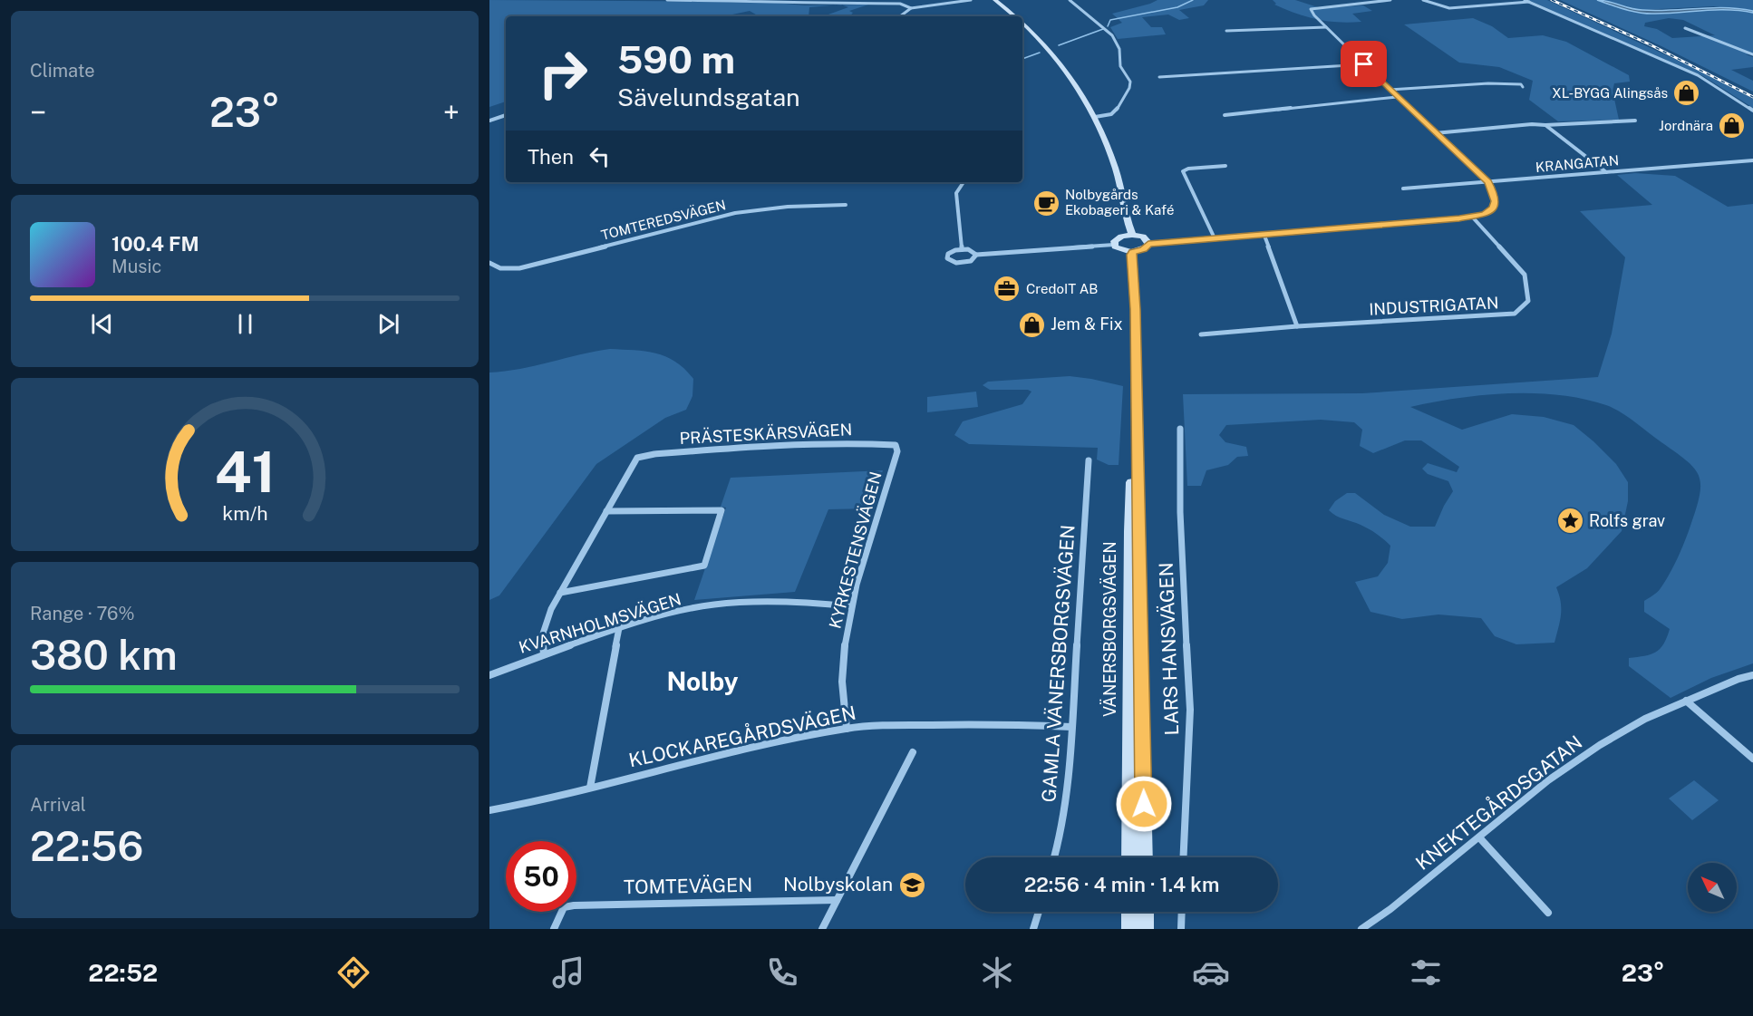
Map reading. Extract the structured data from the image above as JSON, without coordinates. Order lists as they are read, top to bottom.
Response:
{
  "streets": {
    "main road": ["VÄNERSBORGSVÄGEN"],
    "street": [
      "KRANGATAN",
      "TOMTEREDSVÄGEN",
      "INDUSTRIGATAN",
      "PRÄSTESKÄRSVÄGEN",
      "KYRKESTENSVÄGEN",
      "KVARNHOLMSVÄGEN",
      "LARS HANSVÄGEN",
      "GAMLA VÄNERSBORGSVÄGEN",
      "KLOCKAREGÅRDSVÄGEN",
      "KNEKTEGÅRDSGATAN",
      "TOMTEVÄGEN"
    ]
  },
  "crossings": [
    ["PRÄSTESKÄRSVÄGEN", "KYRKESTENSVÄGEN"],
    ["KYRKESTENSVÄGEN", "KVARNHOLMSVÄGEN"],
    ["KYRKESTENSVÄGEN", "KLOCKAREGÅRDSVÄGEN"],
    ["GAMLA VÄNERSBORGSVÄGEN", "KLOCKAREGÅRDSVÄGEN"]
  ],
  "districts": ["Nolby"],
  "places": {
    "shop": ["XL-BYGG Alingsås", "Jordnära", "Jem & Fix"],
    "cafe": ["Nolbygårds Ekobageri & Kafé"],
    "office": ["CredoIT AB"],
    "place": ["Rolfs grav"],
    "school or university": ["Nolbyskolan"]
  },
  "north": "top left",
  "page": {
    "tile": [
      "Climate",
      ["Range · 76%", "380 km"],
      ["Arrival", "22:56"]
    ],
    "turn": ["590 m", "Sävelundsgatan"],
    "heat": ["−", "23°", "+"],
    "then": "Then",
    "song": ["100.4 FM", "Music"],
    "limit": "50",
    "trip": "22:56 · 4 min · 1.4 km",
    "tabs": ["22:52", "23°"],
    "gauge": ["41", "km/h"]
  }
}
